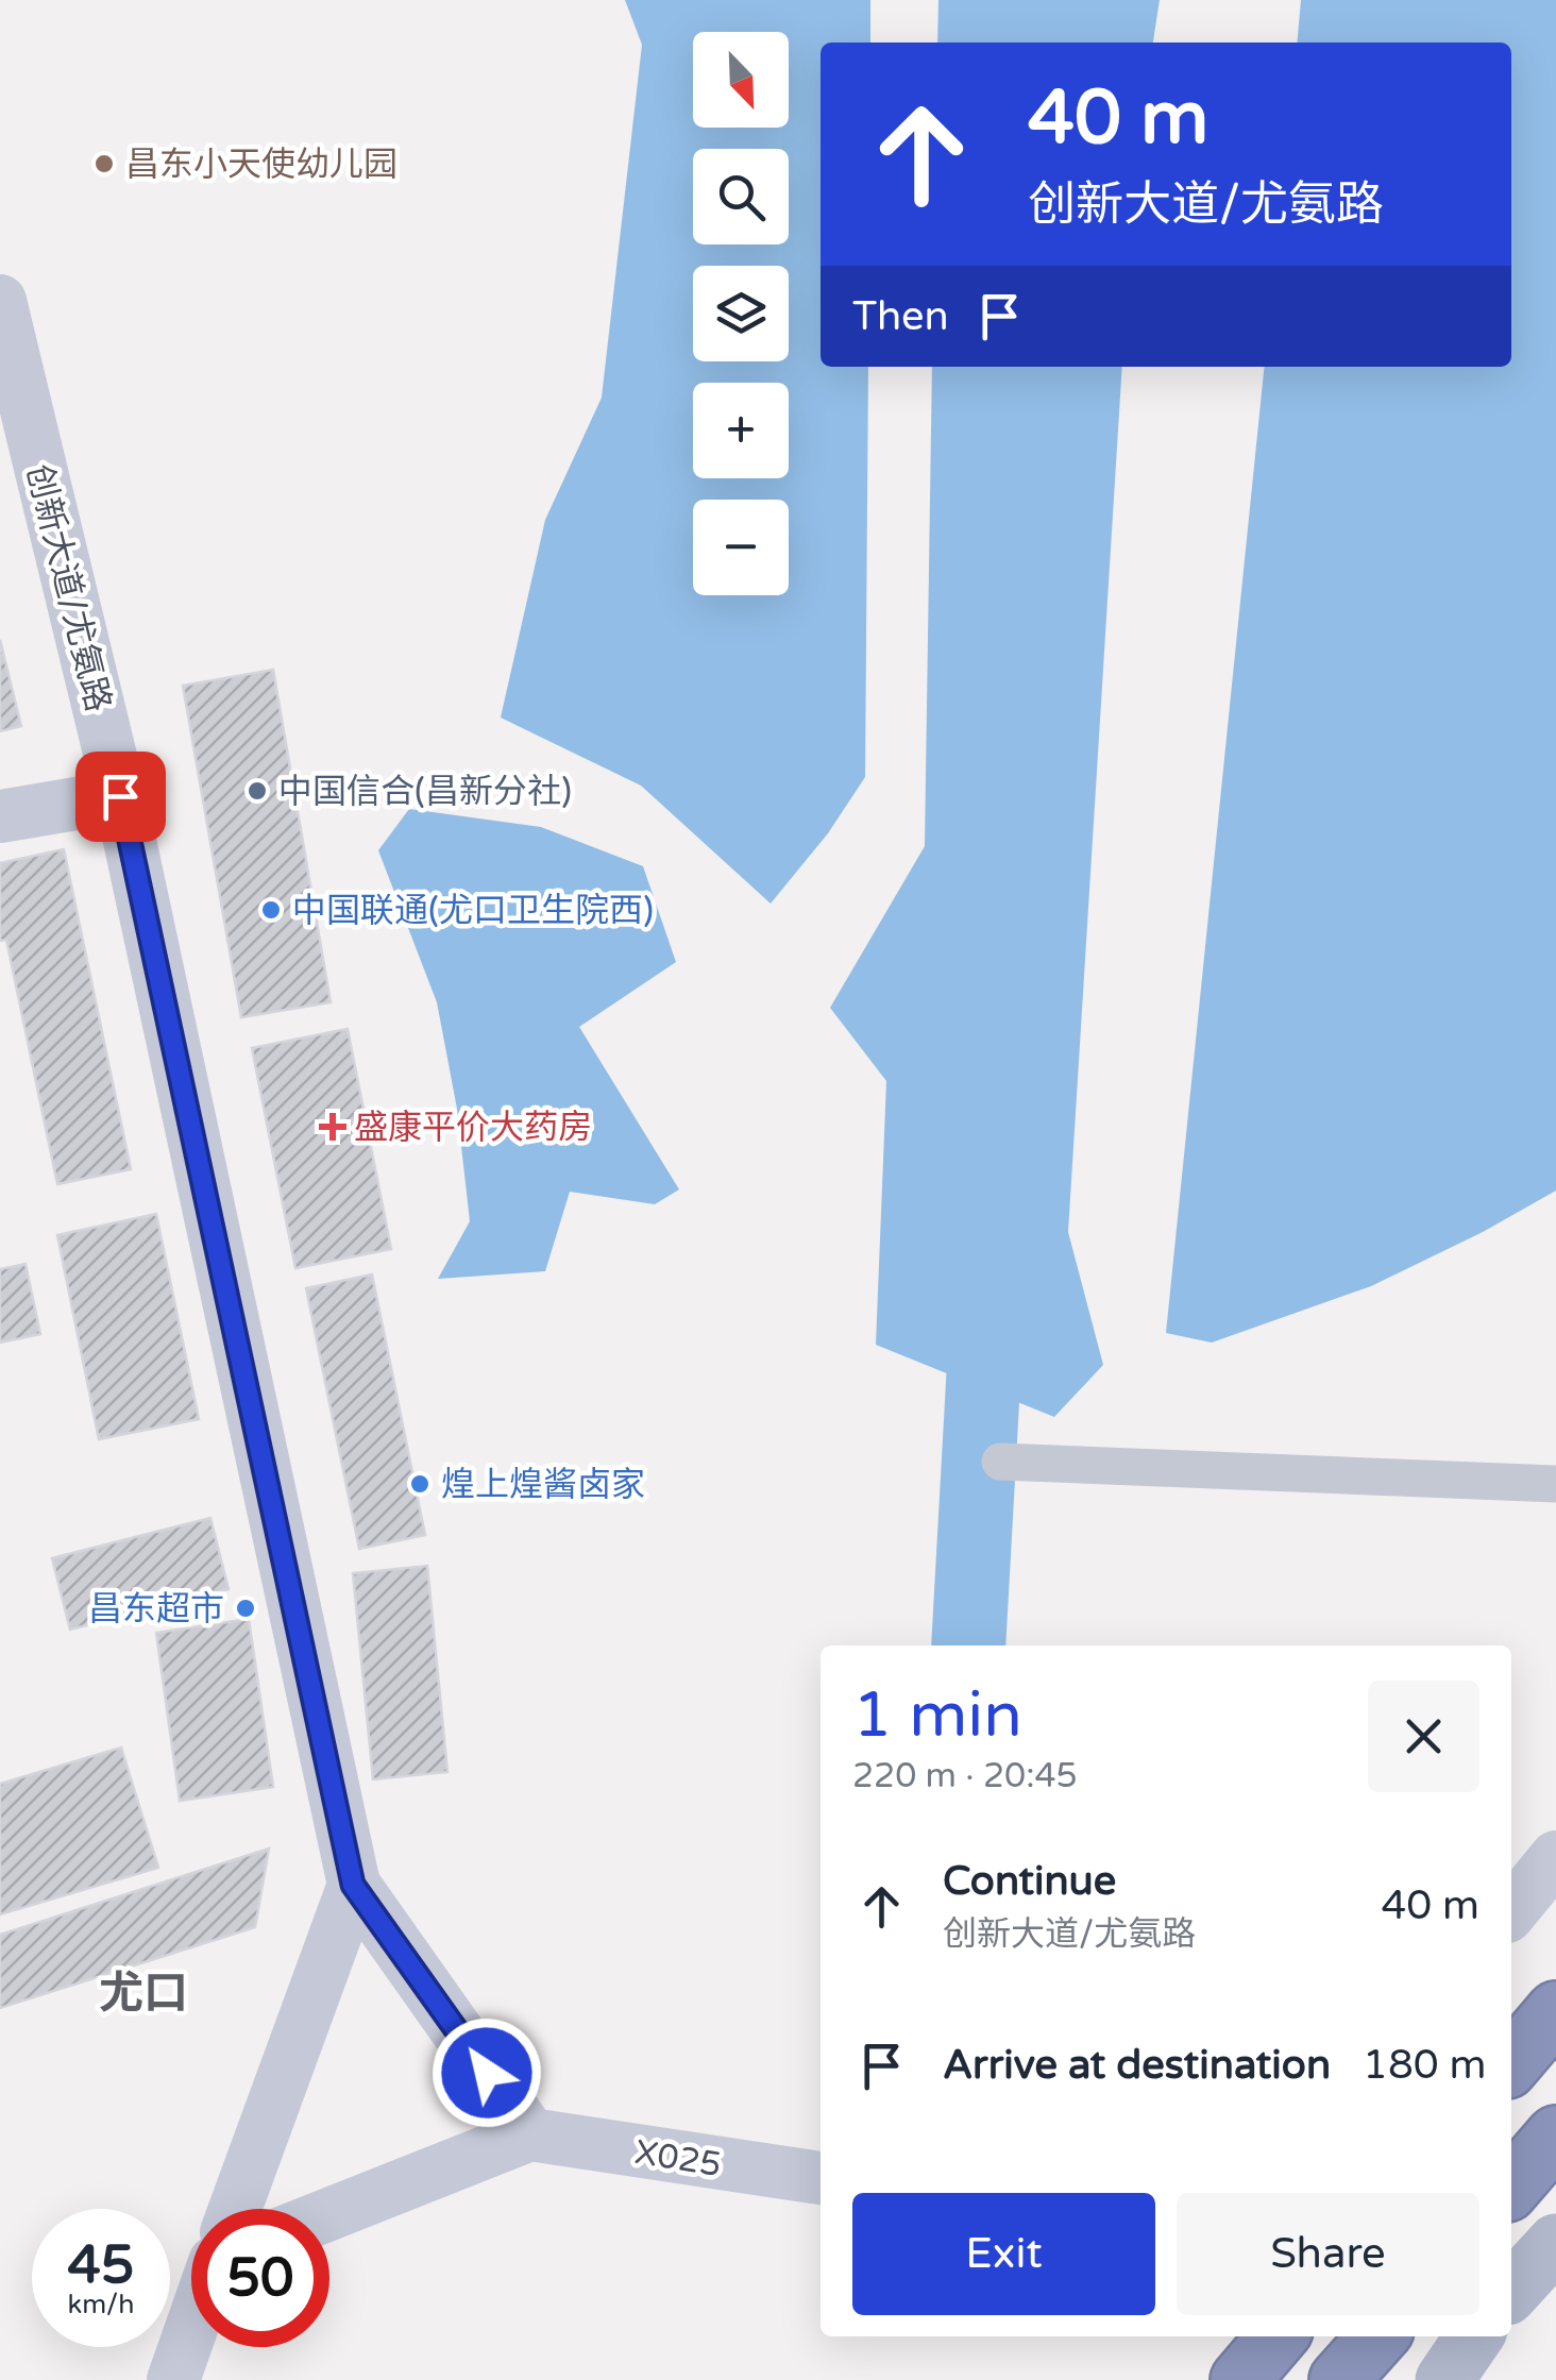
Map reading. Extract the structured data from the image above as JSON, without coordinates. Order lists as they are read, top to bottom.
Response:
{
  "streets": {
    "main road": ["创新大道/尤氨路", "X025"]
  },
  "districts": ["尤口"],
  "places": {
    "other": [
      "昌东小天使幼儿园",
      "中国信合(昌新分社)",
      "中国联通(尤口卫生院西)",
      "煌上煌酱卤家",
      "昌东超市"
    ],
    "health": ["盛康平价大药房"]
  },
  "north": "bottom right",
  "page": {
    "map_buttons": ["+", "−"],
    "turn": ["40 m", "创新大道/尤氨路"],
    "then": "Then",
    "heading": ["1 min", "220 m · 20:45"],
    "list": [
      {
        "name": "Continue",
        "note": "创新大道/尤氨路",
        "value": "40 m"
      },
      {
        "name": "Arrive at destination",
        "value": "180 m"
      }
    ],
    "buttons": ["Exit", "Share"],
    "speed": "45 km/h",
    "limit": "50"
  }
}
